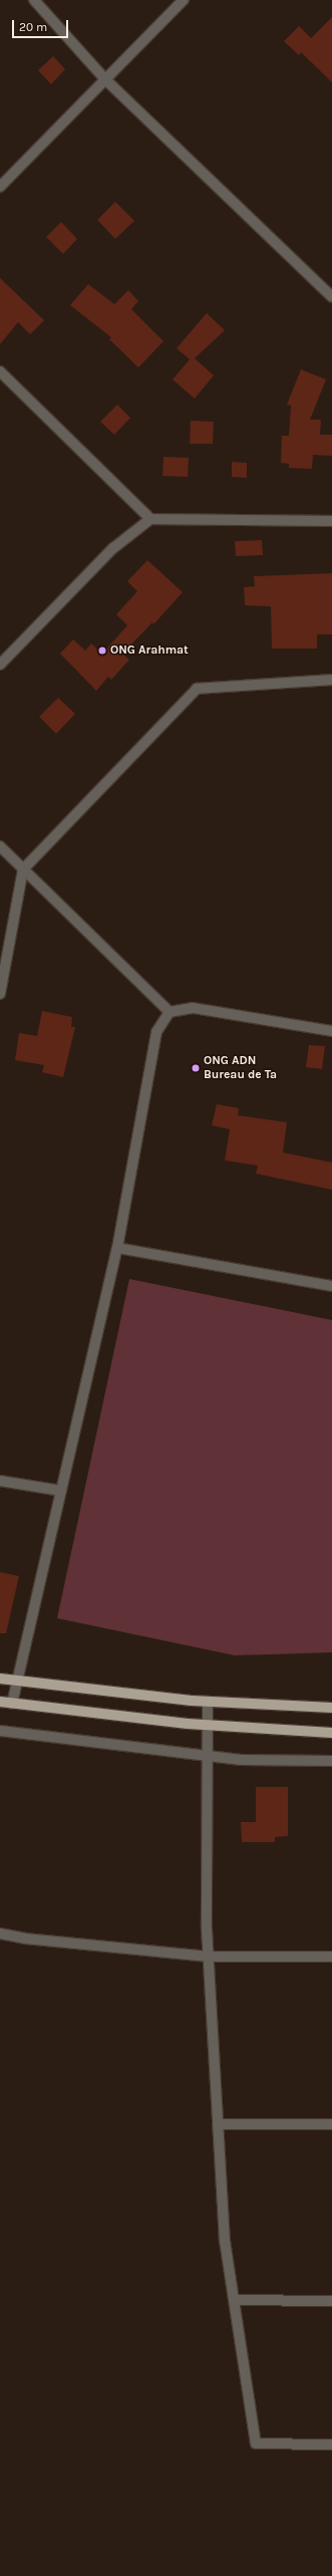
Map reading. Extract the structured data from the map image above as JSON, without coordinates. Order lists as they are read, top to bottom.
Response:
{
  "places": ["ONG Arahmat", "ONG ADN Bureau de Ta"],
  "scale_bar": "20 m"
}
